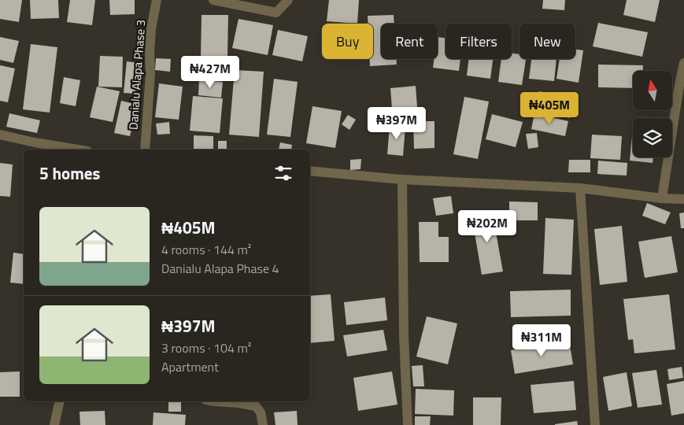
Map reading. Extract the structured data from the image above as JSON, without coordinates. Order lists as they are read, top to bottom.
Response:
{
  "streets": {
    "street": ["Danialu Alapa Phase 3"]
  },
  "north": "top",
  "page": {
    "chip": [
      "Buy",
      "Rent",
      "Filters",
      "New"
    ],
    "price": [
      "₦427M",
      "₦405M",
      "₦397M",
      "₦202M",
      "₦311M"
    ],
    "heading": "5 homes",
    "list": [
      {
        "name": "₦405M",
        "note": "4 rooms · 144 m² · Danialu Alapa Phase 4"
      },
      {
        "name": "₦397M",
        "note": "3 rooms · 104 m² · Apartment"
      }
    ]
  }
}
